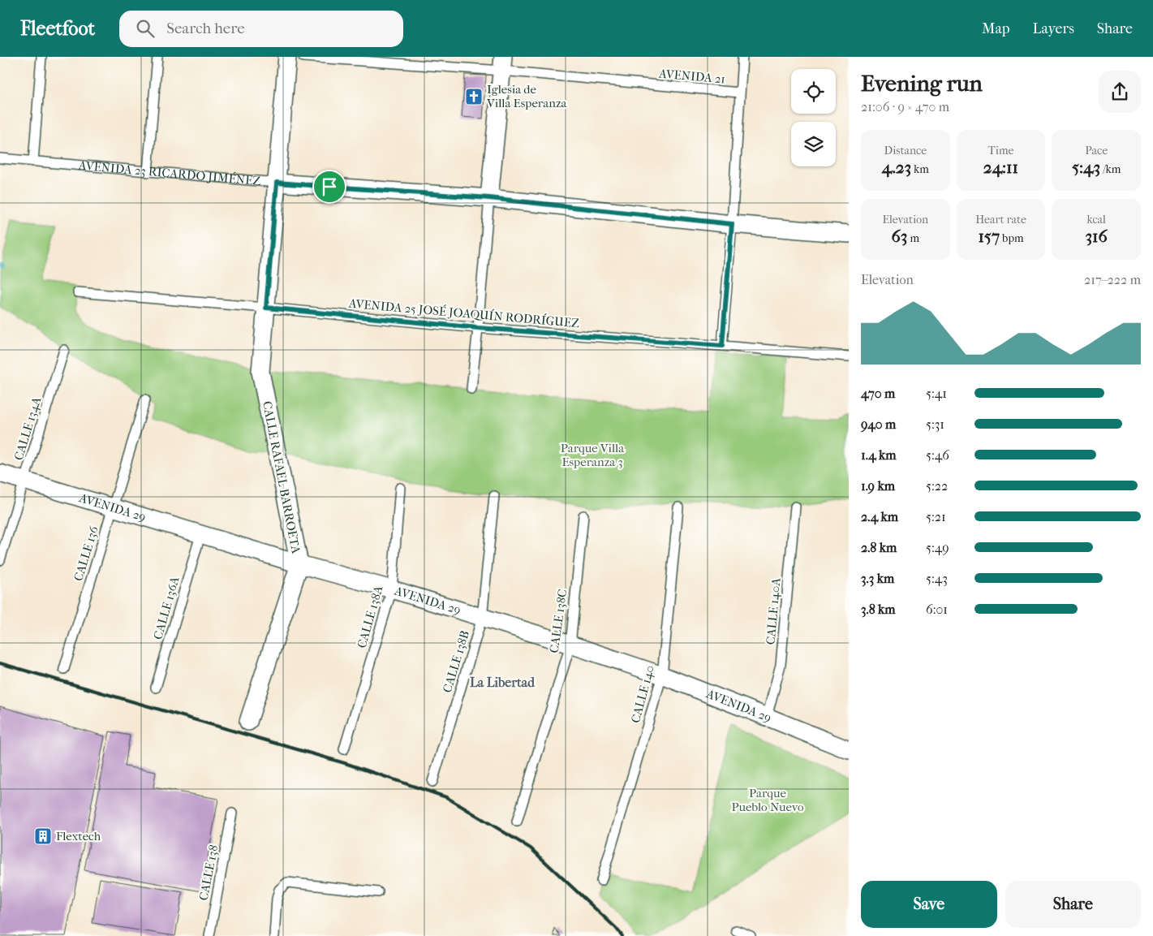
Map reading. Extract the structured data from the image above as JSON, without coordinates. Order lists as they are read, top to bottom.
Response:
{
  "streets": {
    "street": ["AVENIDA 23 RICARDO JIMÉNEZ", "CALLE RAFAEL BARROETA", "AVENIDA 29"],
    "lane": [
      "AVENIDA 21",
      "AVENIDA 25 JOSÉ JOAQUÍN RODRÍGUEZ",
      "CALLE 134A",
      "CALLE 136",
      "CALLE 136A",
      "CALLE 140A",
      "CALLE 138A",
      "CALLE 138C",
      "CALLE 138B",
      "CALLE 140",
      "CALLE 138"
    ]
  },
  "crossings": [
    ["AVENIDA 23 RICARDO JIMÉNEZ", "CALLE RAFAEL BARROETA"],
    ["AVENIDA 25 JOSÉ JOAQUÍN RODRÍGUEZ", "CALLE RAFAEL BARROETA"],
    ["CALLE 134A", "AVENIDA 29"],
    ["CALLE RAFAEL BARROETA", "AVENIDA 29"],
    ["AVENIDA 29", "CALLE 136"],
    ["AVENIDA 29", "CALLE 136A"],
    ["AVENIDA 29", "CALLE 140A"],
    ["AVENIDA 29", "CALLE 138A"],
    ["AVENIDA 29", "CALLE 138C"],
    ["AVENIDA 29", "CALLE 138B"],
    ["AVENIDA 29", "CALLE 140"]
  ],
  "districts": ["La Libertad"],
  "parks": ["Parque Villa Esperanza 3", "Parque Pueblo Nuevo"],
  "places": {
    "church": ["Iglesia de Villa Esperanza"],
    "building": ["Flextech"]
  },
  "page": {
    "header": "Fleetfoot",
    "search": "Search here",
    "nav": ["Map", "Layers", "Share"],
    "heading": ["Evening run", "21:06 · 9 × 470 m"],
    "stats": [
      ["Distance", "4.23 km"],
      ["Time", "24:11"],
      ["Pace", "5:43 /km"],
      ["Elevation", "63 m"],
      ["Heart rate", "157 bpm"],
      ["kcal", "316"]
    ],
    "chart": ["Elevation", "217–222 m"],
    "list": [
      {
        "name": "470 m",
        "note": "5:41"
      },
      {
        "name": "940 m",
        "note": "5:31"
      },
      {
        "name": "1.4 km",
        "note": "5:46"
      },
      {
        "name": "1.9 km",
        "note": "5:22"
      },
      {
        "name": "2.4 km",
        "note": "5:21"
      },
      {
        "name": "2.8 km",
        "note": "5:49"
      },
      {
        "name": "3.3 km",
        "note": "5:43"
      },
      {
        "name": "3.8 km",
        "note": "6:01"
      }
    ],
    "buttons": ["Save", "Share"]
  }
}
